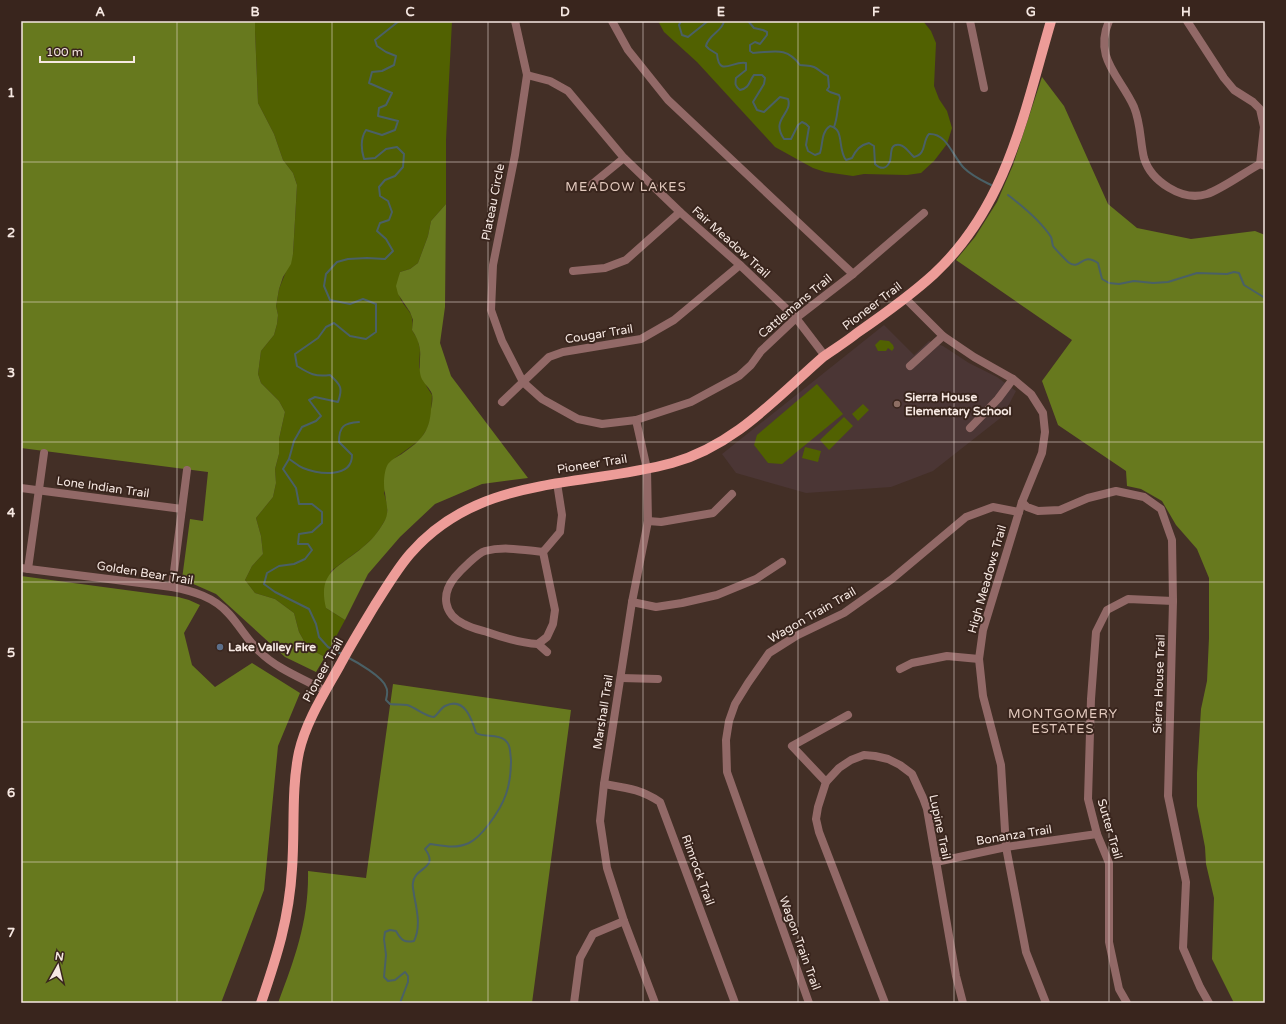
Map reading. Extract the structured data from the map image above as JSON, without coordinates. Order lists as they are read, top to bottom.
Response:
{
  "streets": {
    "main road": ["Pioneer Trail"],
    "street": [
      "Plateau Circle",
      "Fair Meadow Trail",
      "Cattlemans Trail",
      "Cougar Trail",
      "Lone Indian Trail",
      "Golden Bear Trail",
      "High Meadows Trail",
      "Wagon Train Trail",
      "Sierra House Trail",
      "Marshall Trail",
      "Lupine Trail",
      "Sutter Trail",
      "Bonanza Trail",
      "Rimrock Trail"
    ]
  },
  "crossings": [
    ["Plateau Circle", "Fair Meadow Trail"],
    ["Plateau Circle", "Cattlemans Trail"],
    ["Plateau Circle", "Cougar Trail"],
    ["Fair Meadow Trail", "Cattlemans Trail"],
    ["Fair Meadow Trail", "Pioneer Trail"],
    ["Fair Meadow Trail", "Cougar Trail"],
    ["Cattlemans Trail", "Cougar Trail"],
    ["Cattlemans Trail", "Marshall Trail"],
    ["Pioneer Trail", "Golden Bear Trail"],
    ["Pioneer Trail", "High Meadows Trail"],
    ["Pioneer Trail", "Marshall Trail"],
    ["High Meadows Trail", "Wagon Train Trail"],
    ["High Meadows Trail", "Sierra House Trail"],
    ["High Meadows Trail", "Bonanza Trail"],
    ["Sierra House Trail", "Sutter Trail"],
    ["Marshall Trail", "Rimrock Trail"],
    ["Lupine Trail", "Bonanza Trail"],
    ["Sutter Trail", "Bonanza Trail"]
  ],
  "districts": ["MEADOW LAKES", "MONTGOMERY ESTATES"],
  "places": ["Sierra House Elementary School", "Lake Valley Fire"],
  "scale_bar": "100 m",
  "north": "top",
  "grid": {
    "columns": [
      "A",
      "B",
      "C",
      "D",
      "E",
      "F",
      "G",
      "H"
    ],
    "rows": [
      "1",
      "2",
      "3",
      "4",
      "5",
      "6",
      "7"
    ]
  }
}
